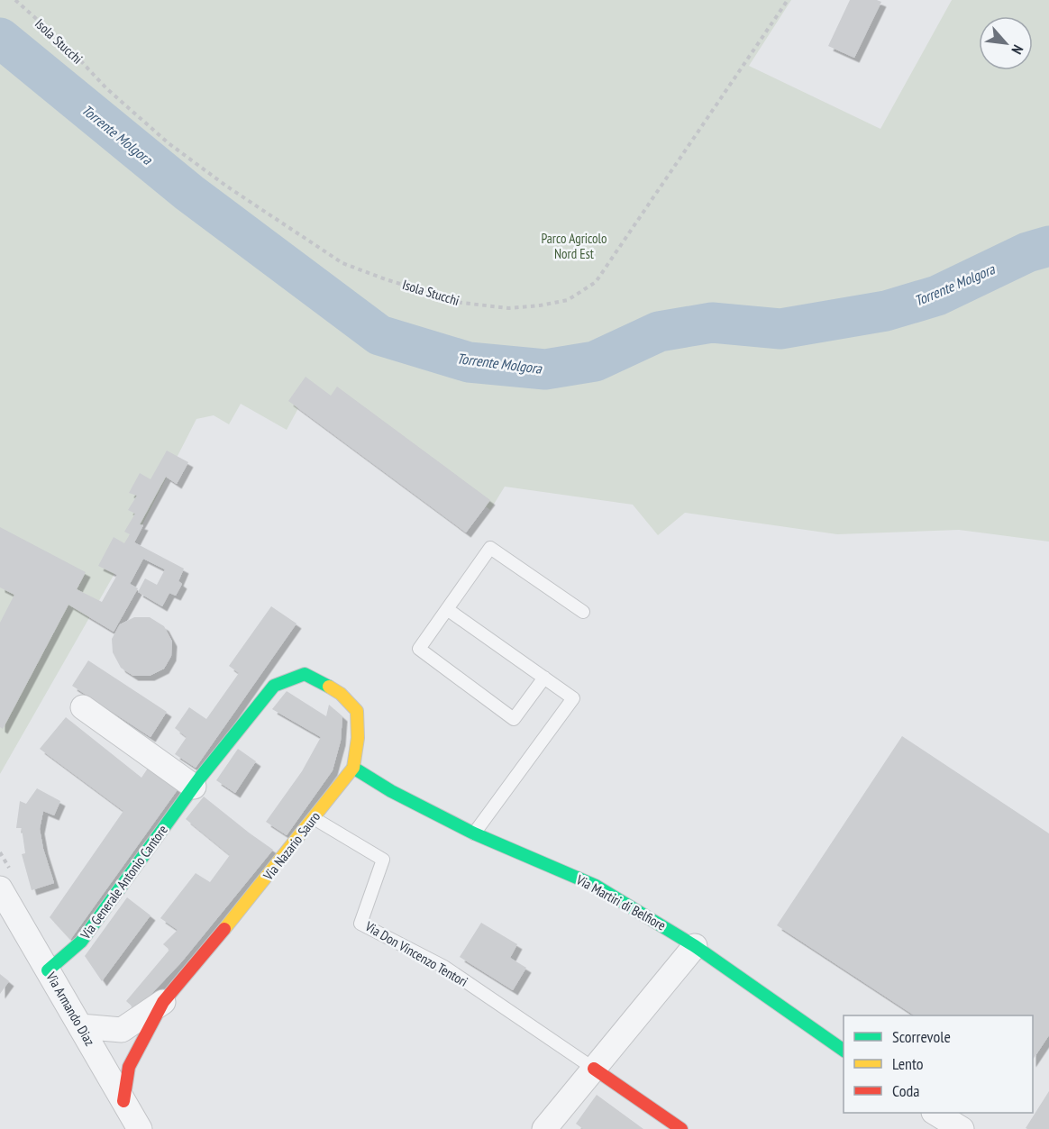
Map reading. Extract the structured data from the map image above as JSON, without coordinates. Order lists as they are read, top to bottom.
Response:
{
  "streets": {
    "street": [
      "Via Nazario Sauro",
      "Via Generale Antonio Cantore",
      "Via Martiri di Belfiore",
      "Via Don Vincenzo Tentori",
      "Via Armando Diaz"
    ],
    "path": ["Isola Stucchi"]
  },
  "crossings": [
    ["Via Nazario Sauro", "Via Generale Antonio Cantore"],
    ["Via Nazario Sauro", "Via Martiri di Belfiore"],
    ["Via Nazario Sauro", "Via Don Vincenzo Tentori"],
    ["Via Nazario Sauro", "Via Armando Diaz"],
    ["Via Generale Antonio Cantore", "Via Armando Diaz"]
  ],
  "water": ["Torrente Molgora"],
  "parks": ["Parco Agricolo Nord Est"],
  "legend": ["Scorrevole", "Lento", "Coda"],
  "north": "bottom right"
}
